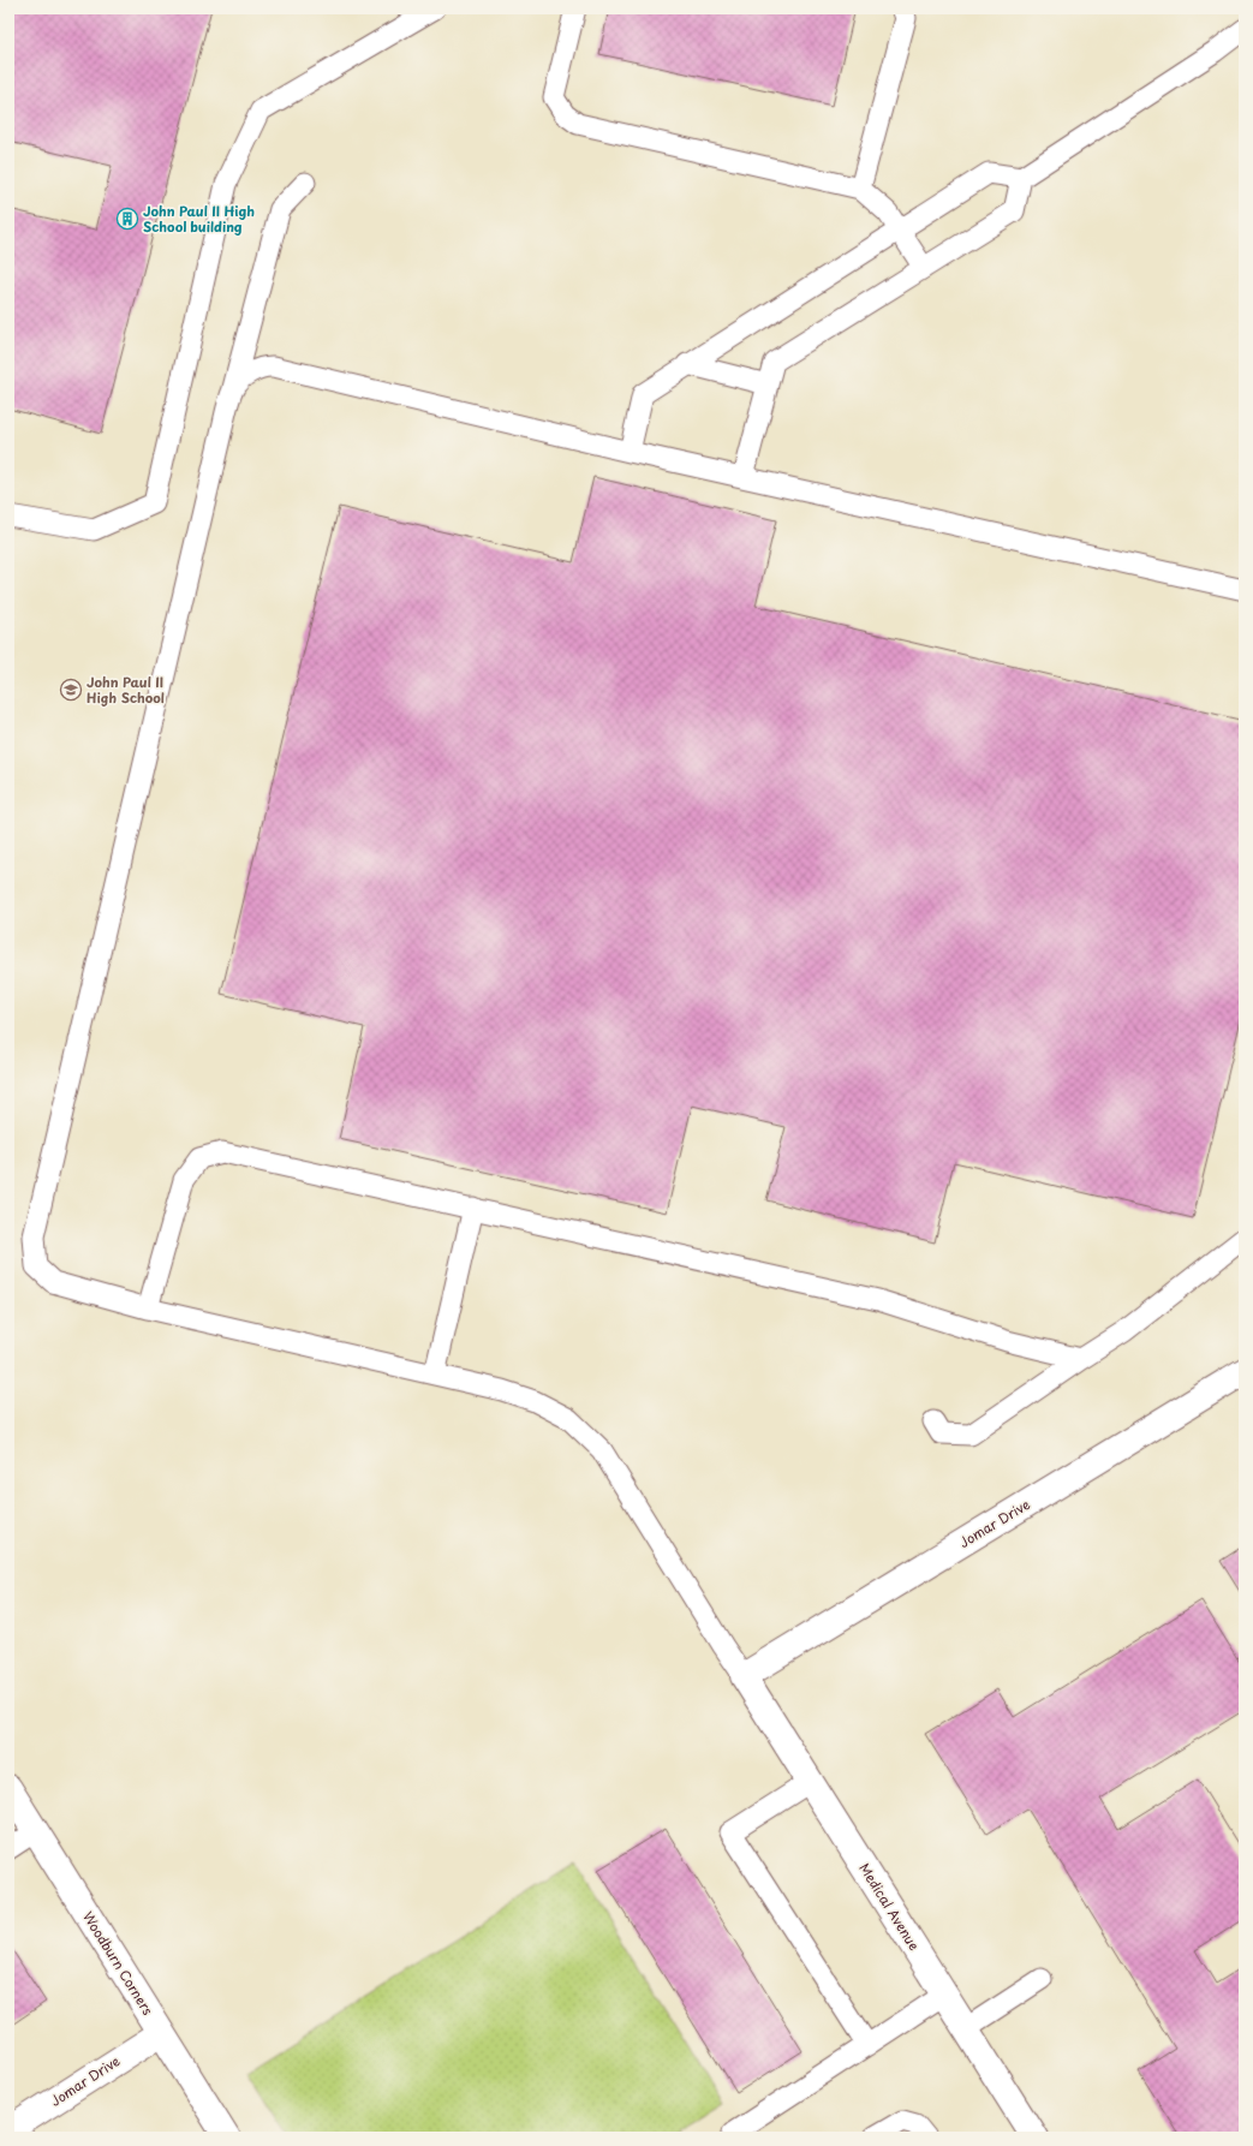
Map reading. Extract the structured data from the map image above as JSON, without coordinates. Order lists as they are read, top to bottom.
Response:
{
  "streets": {
    "street": ["Jomar Drive", "Medical Avenue", "Woodburn Corners"]
  },
  "crossings": [
    ["Jomar Drive", "Medical Avenue"],
    ["Jomar Drive", "Woodburn Corners"]
  ],
  "places": {
    "building": ["John Paul II High School building"],
    "school or university": ["John Paul II High School"]
  }
}
